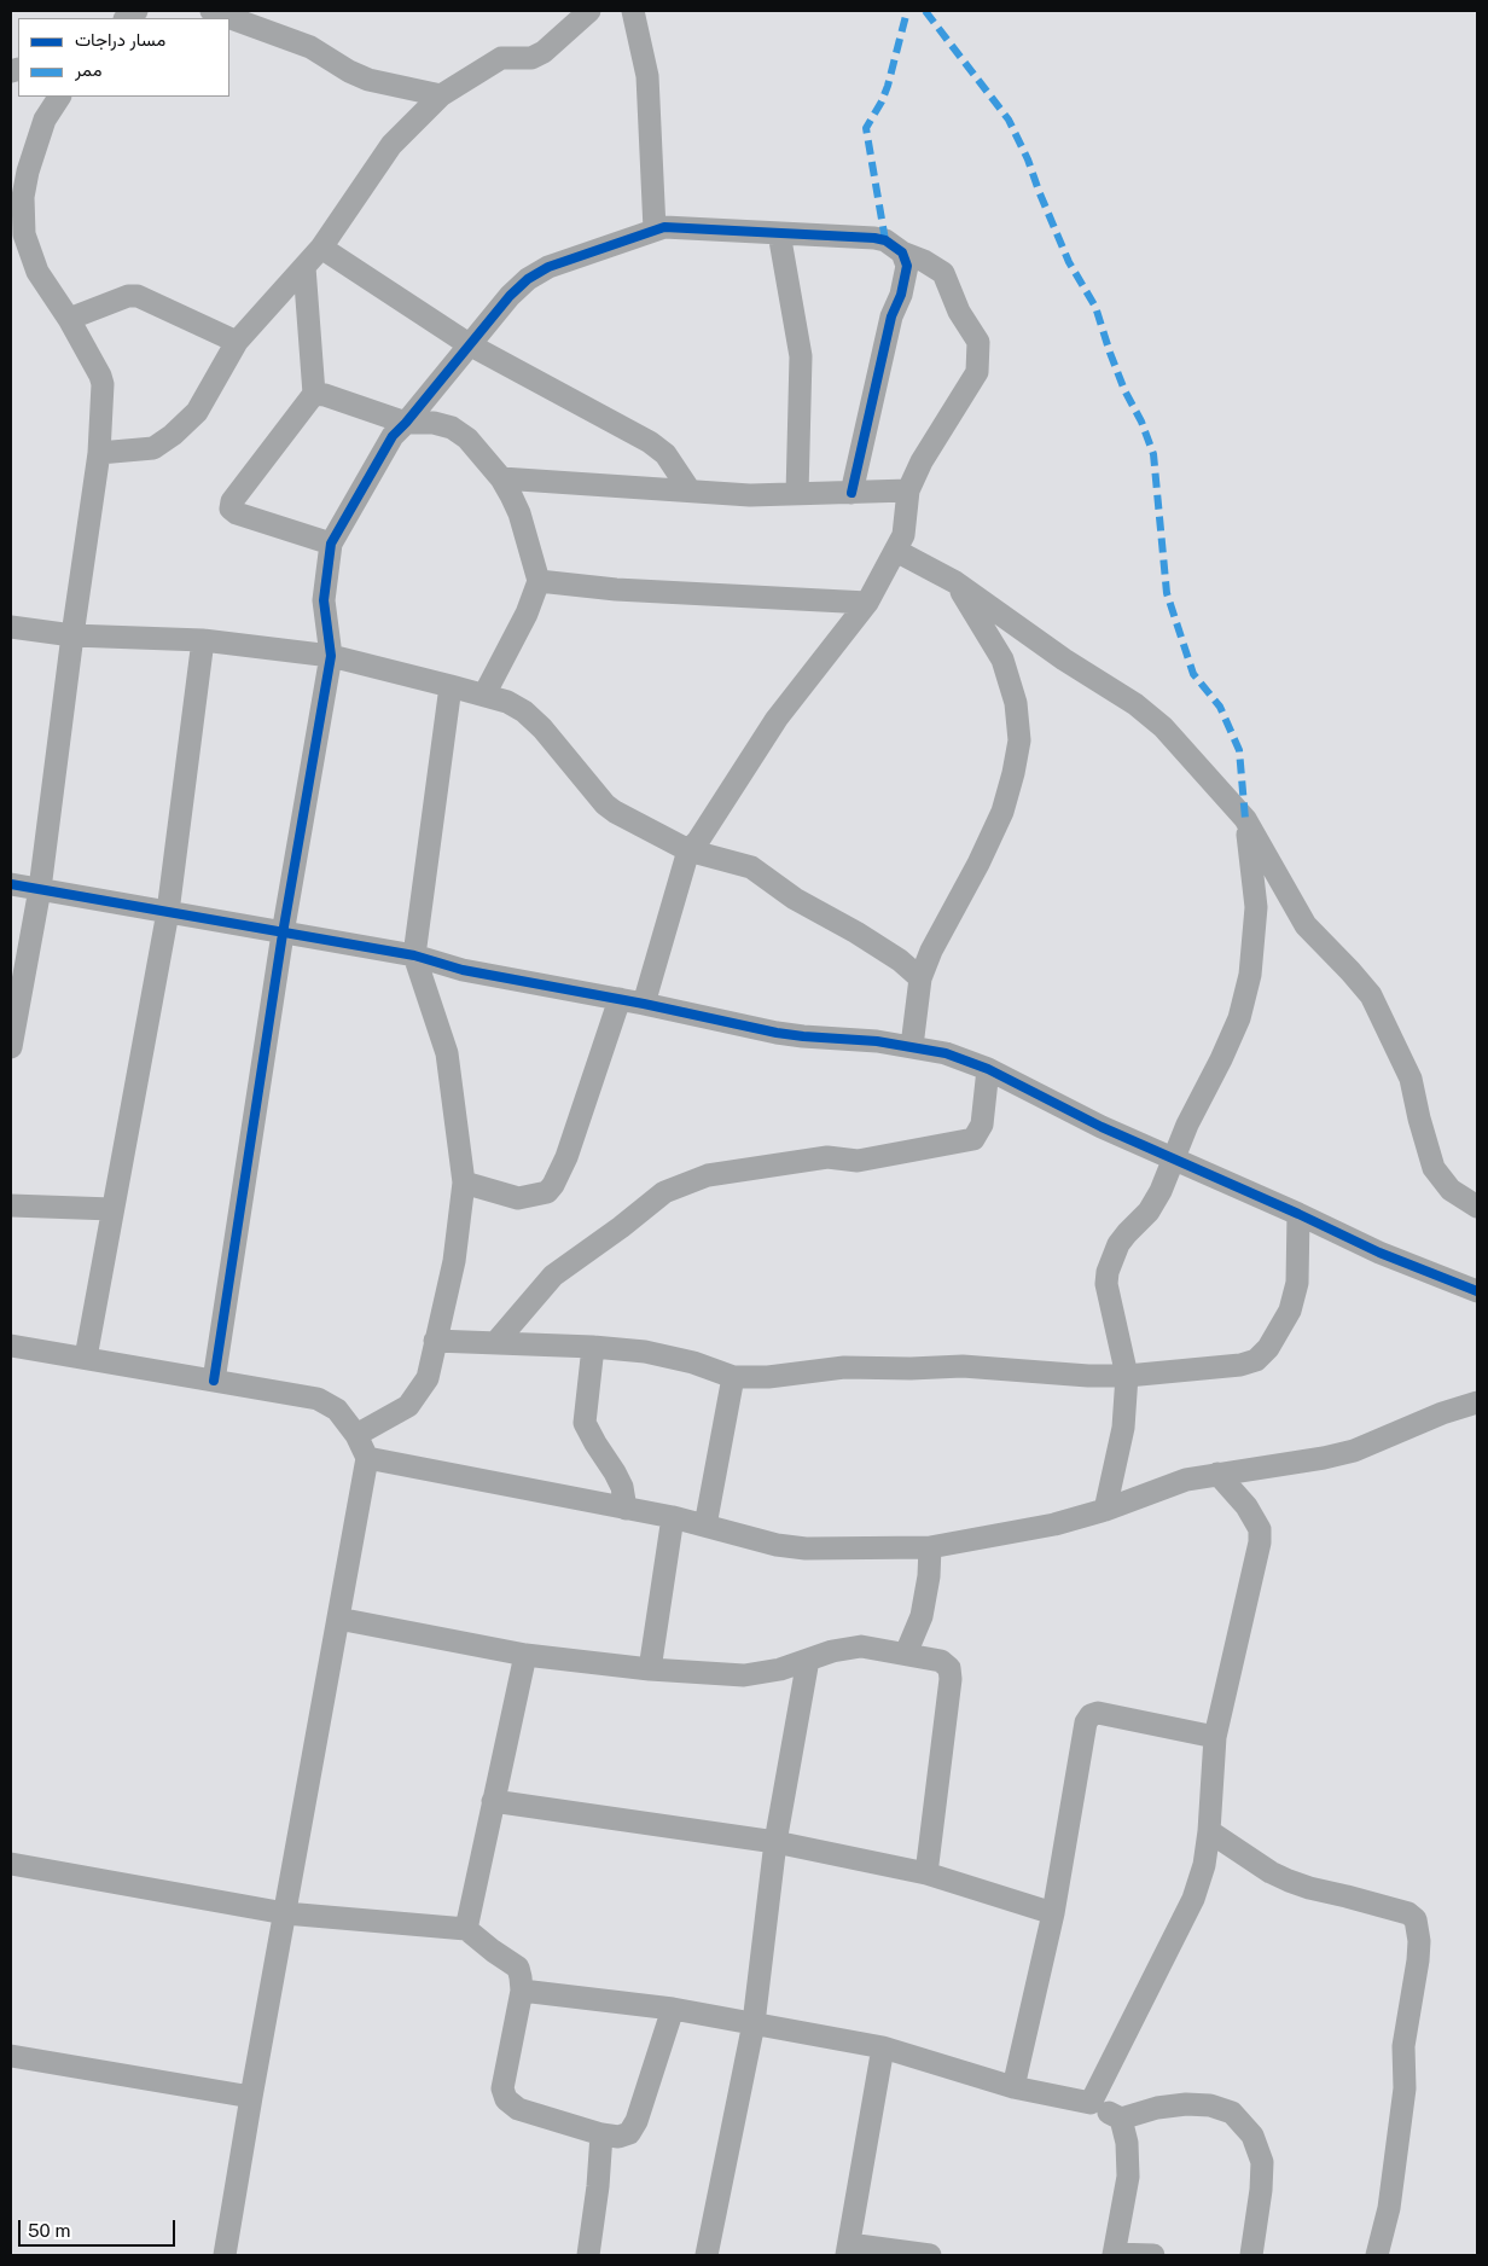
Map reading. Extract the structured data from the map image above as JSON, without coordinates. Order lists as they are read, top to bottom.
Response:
{
  "legend": ["مسار دراجات", "ممر"],
  "scale_bar": "50 m"
}
